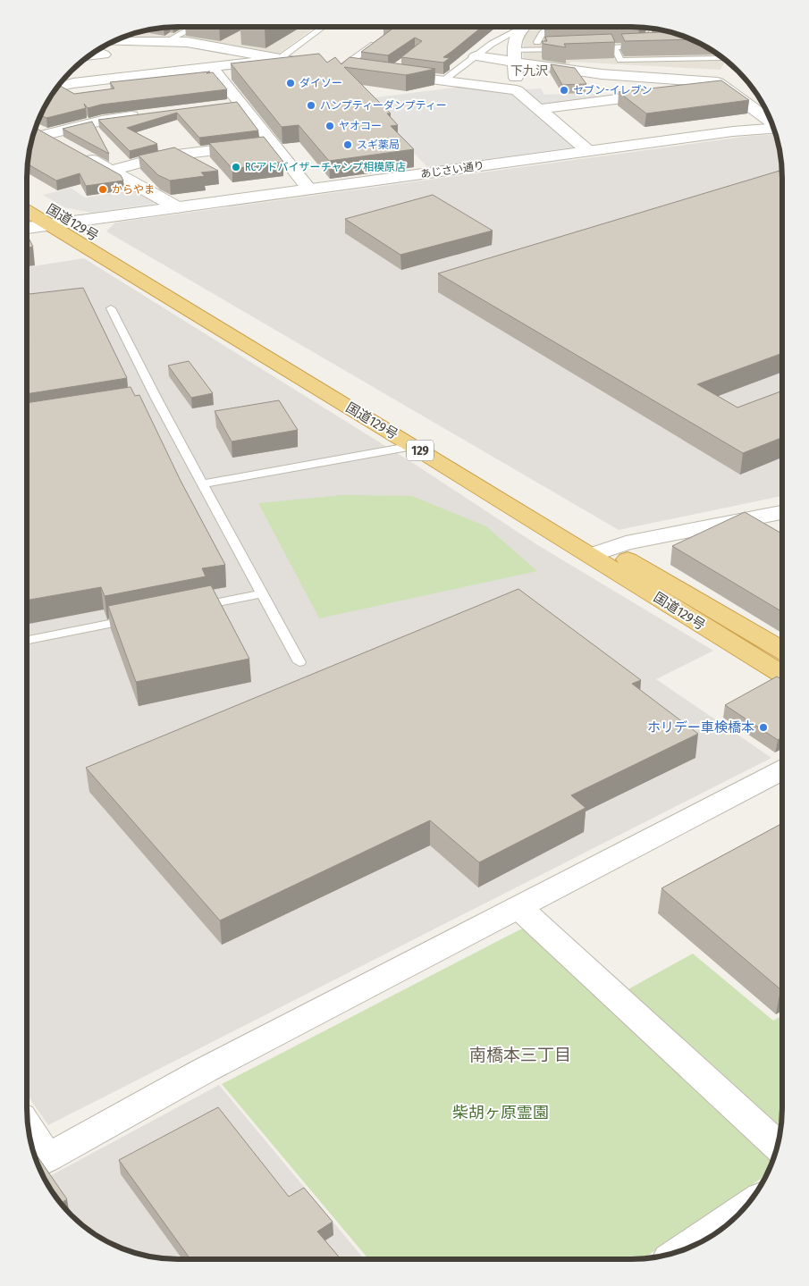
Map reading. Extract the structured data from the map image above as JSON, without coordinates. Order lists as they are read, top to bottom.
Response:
{
  "streets": {
    "highway": ["国道129号", "129"],
    "street": ["あじさい通り"]
  },
  "crossings": [
    ["あじさい通り", "国道129号"]
  ],
  "districts": ["下九沢", "南橋本三丁目"],
  "parks": ["柴胡ヶ原霊園"],
  "places": [
    "ダイソー",
    "セブン-イレブン",
    "ハンプティーダンプティー",
    "ヤオコー",
    "スギ薬局",
    "RCアドバイザーチャンプ相模原店",
    "からやま",
    "ホリデー車検橋本"
  ]
}
